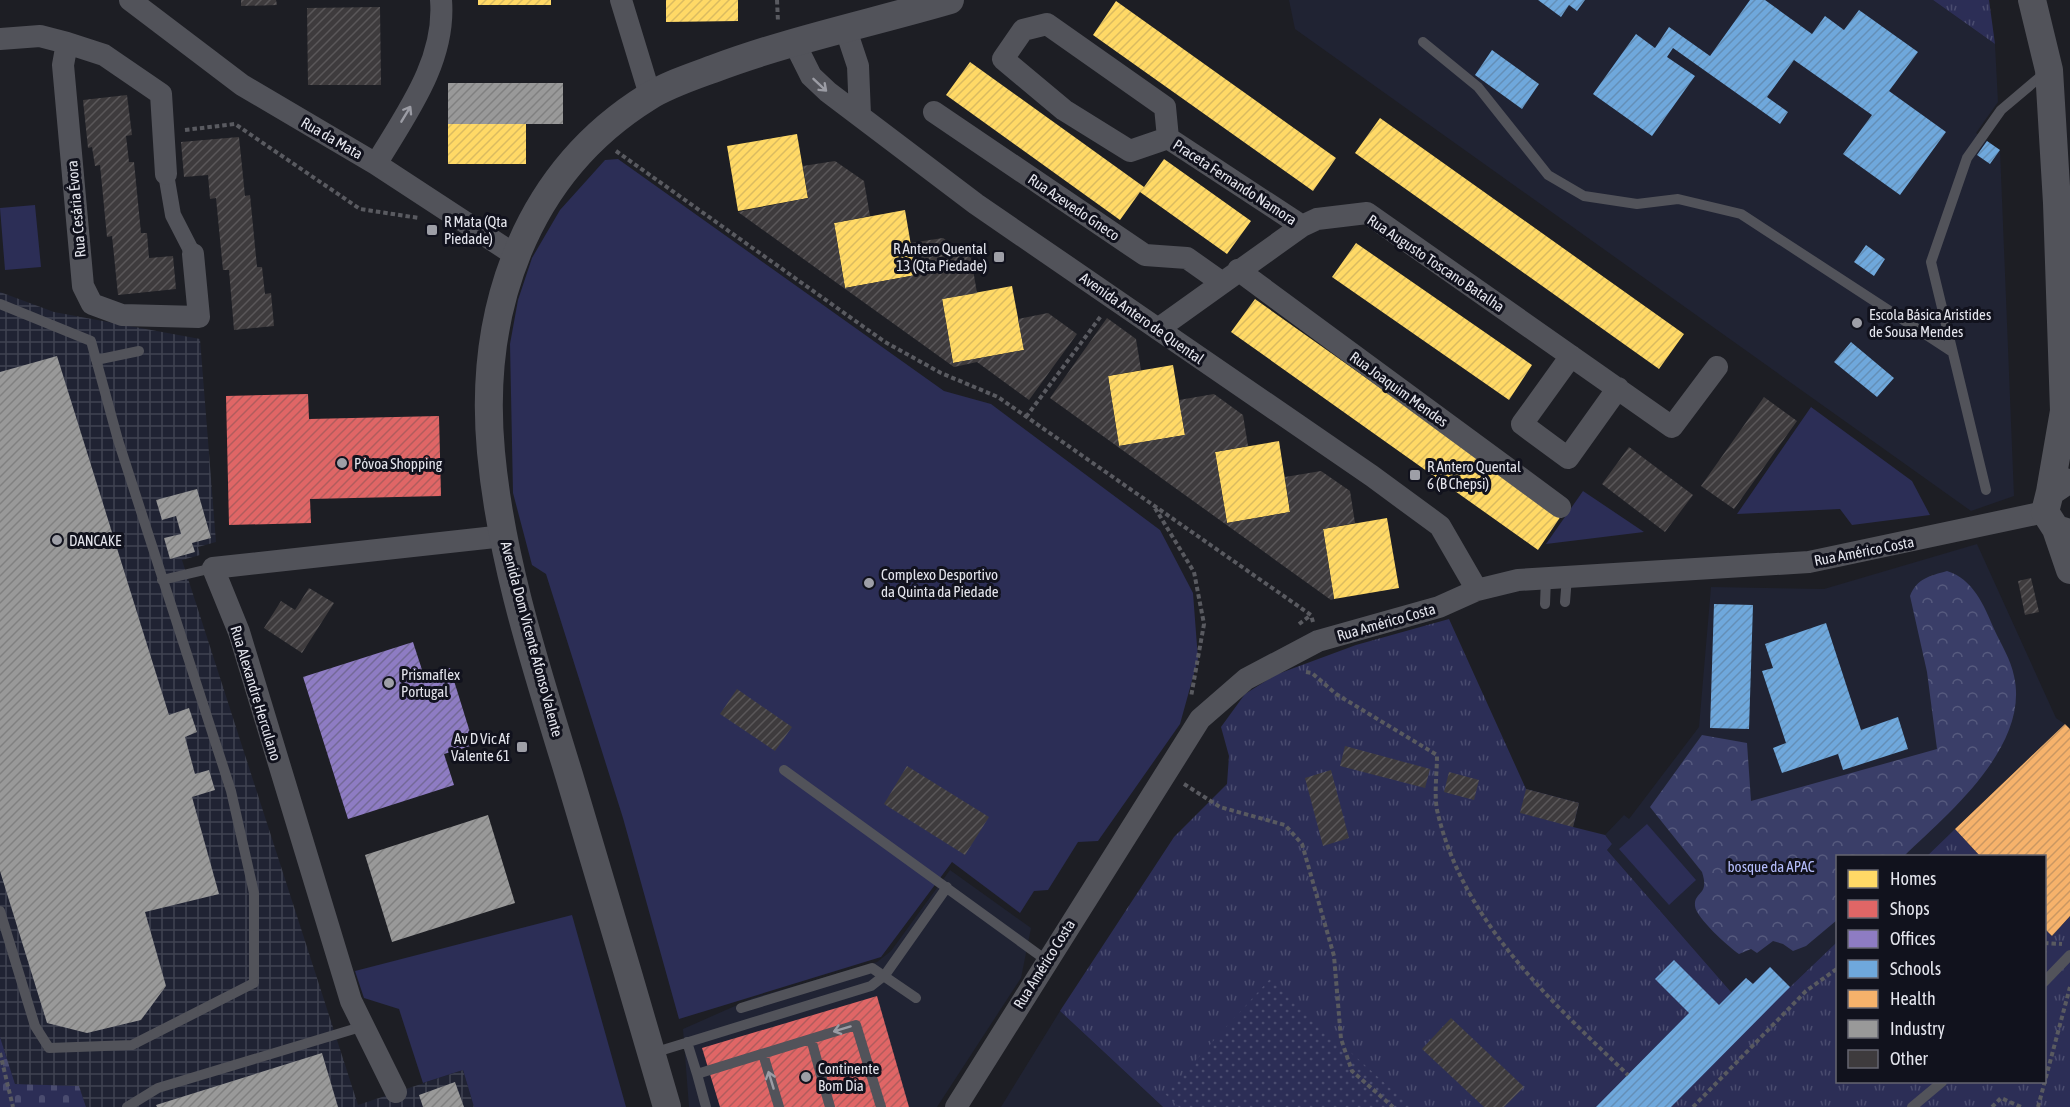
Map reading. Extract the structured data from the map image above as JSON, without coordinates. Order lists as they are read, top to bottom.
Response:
{
  "streets": {
    "street": [
      "Rua da Mata",
      "Praceta Fernando Namora",
      "Rua Azevedo Gneco",
      "Rua Cesária Évora",
      "Rua Augusto Toscano Batalha",
      "Avenida Antero de Quental",
      "Rua Joaquim Mendes",
      "Rua Américo Costa",
      "Avenida Dom Vicente Afonso Valente",
      "Rua Alexandre Herculano"
    ]
  },
  "crossings": [
    ["Rua da Mata", "Avenida Dom Vicente Afonso Valente"],
    ["Praceta Fernando Namora", "Rua Augusto Toscano Batalha"],
    ["Rua Azevedo Gneco", "Rua Augusto Toscano Batalha"],
    ["Rua Azevedo Gneco", "Rua Joaquim Mendes"],
    ["Rua Augusto Toscano Batalha", "Avenida Antero de Quental"],
    ["Rua Augusto Toscano Batalha", "Rua Joaquim Mendes"],
    ["Avenida Antero de Quental", "Rua Américo Costa"],
    ["Avenida Antero de Quental", "Avenida Dom Vicente Afonso Valente"]
  ],
  "parks": ["bosque da APAC"],
  "places": {
    "transit": [
      "R Mata (Qta Piedade)",
      "R Antero Quental 13 (Qta Piedade)",
      "R Antero Quental 6 (B Chepsi)",
      "Av D Vic Af Valente 61"
    ],
    "other": [
      "Escola Básica Aristides de Sousa Mendes",
      "Póvoa Shopping",
      "DANCAKE",
      "Complexo Desportivo da Quinta da Piedade",
      "Prismaflex Portugal",
      "Continente Bom Dia"
    ]
  },
  "legend": [
    "Homes",
    "Shops",
    "Offices",
    "Schools",
    "Health",
    "Industry",
    "Other"
  ]
}
